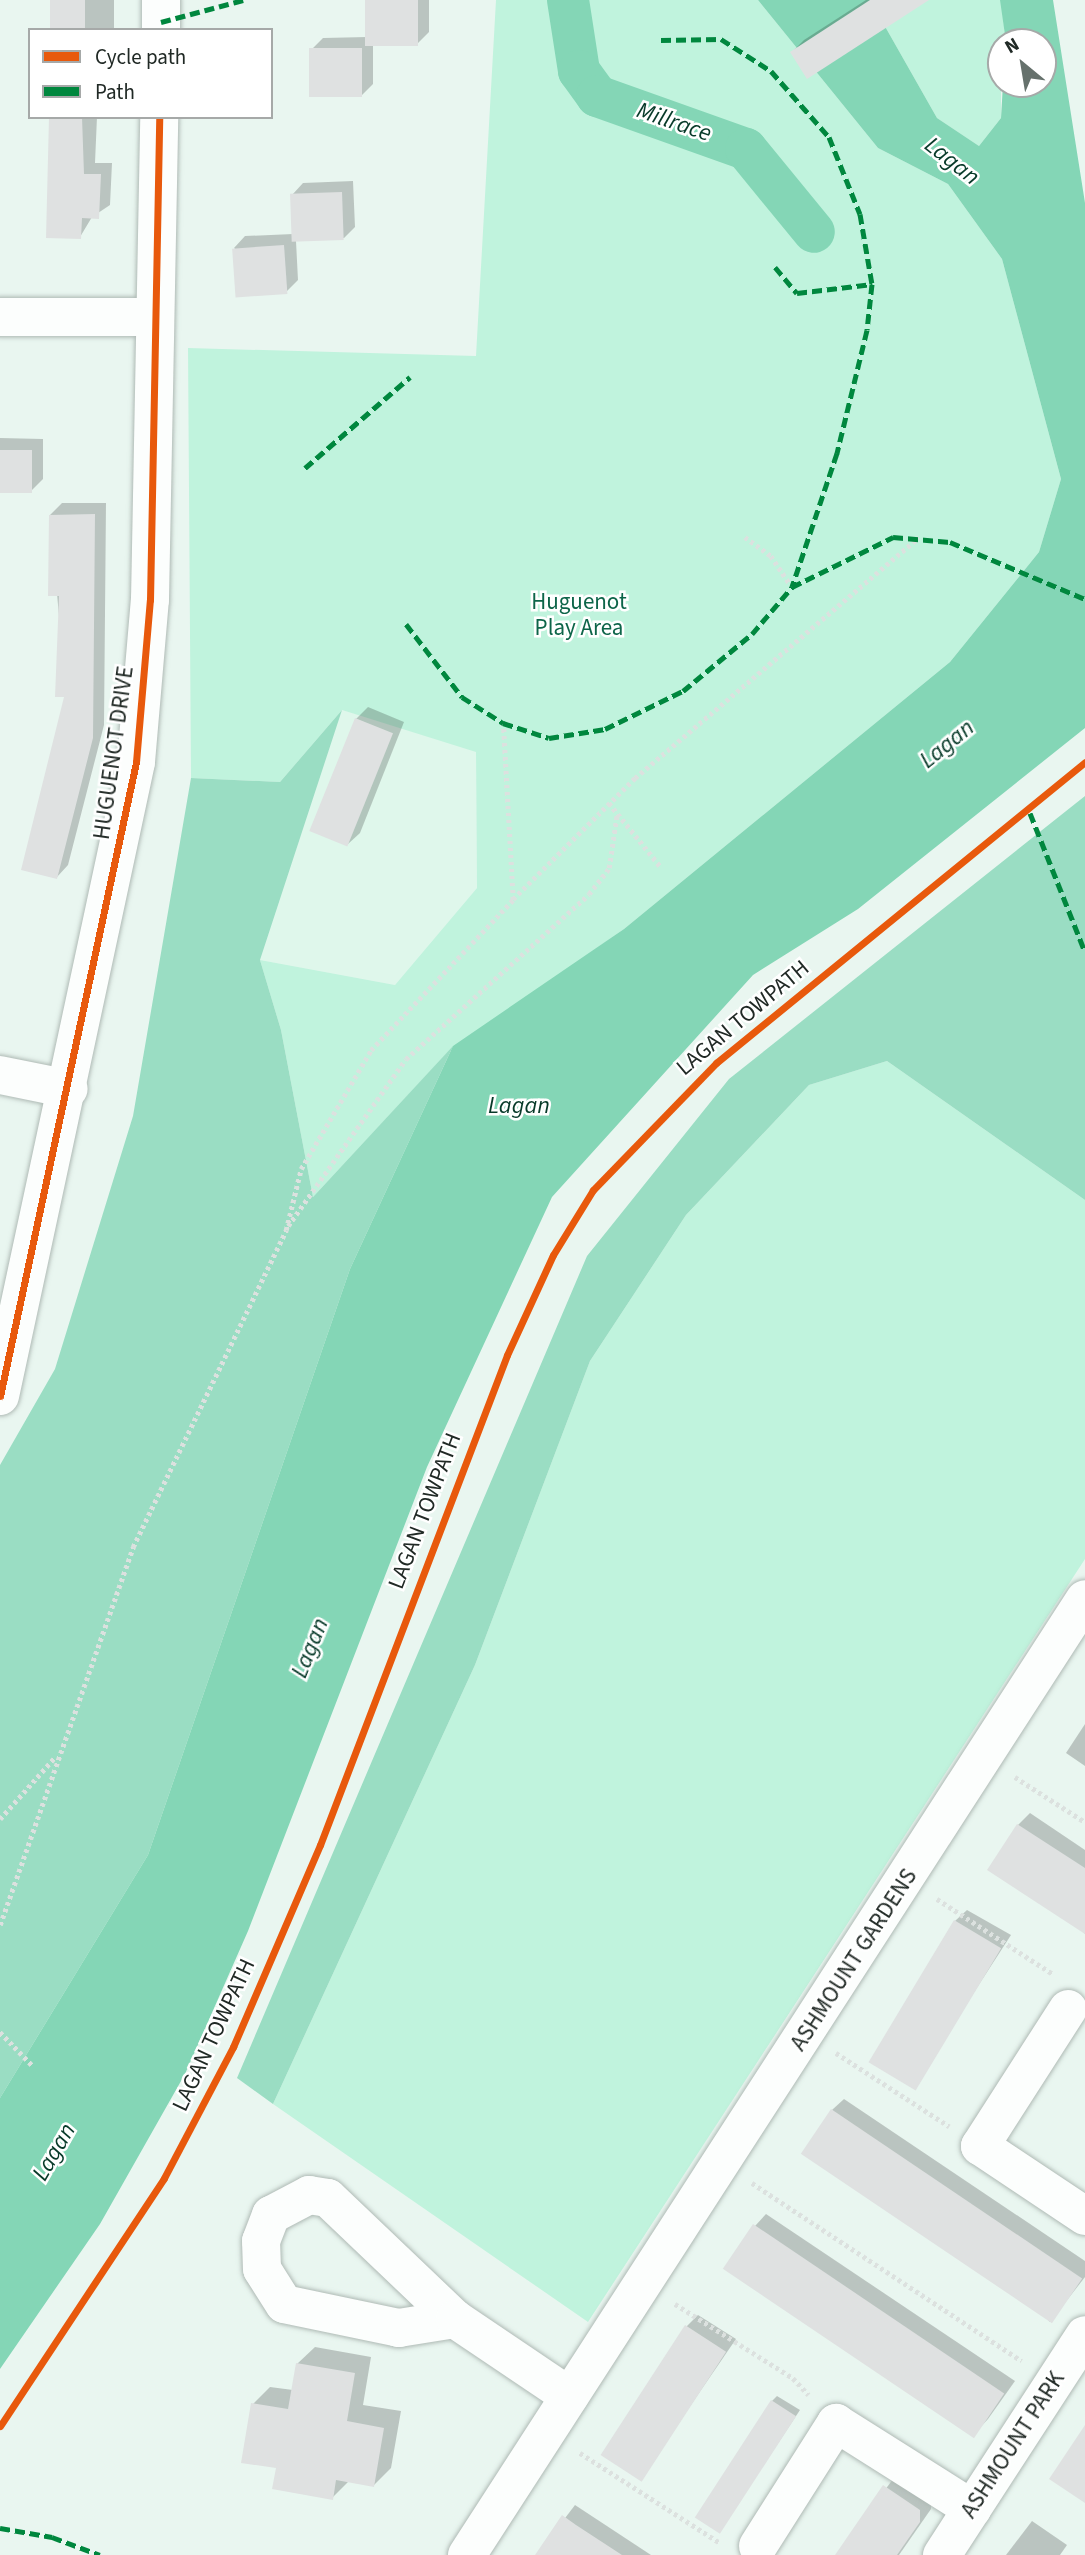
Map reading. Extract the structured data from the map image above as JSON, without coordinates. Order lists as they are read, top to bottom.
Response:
{
  "streets": {
    "street": ["HUGUENOT DRIVE", "ASHMOUNT GARDENS", "ASHMOUNT PARK"],
    "cycle path": ["LAGAN TOWPATH"]
  },
  "water": ["Millrace", "Lagan"],
  "parks": ["Huguenot Play Area"],
  "legend": ["Cycle path", "Path"],
  "north": "top left"
}
